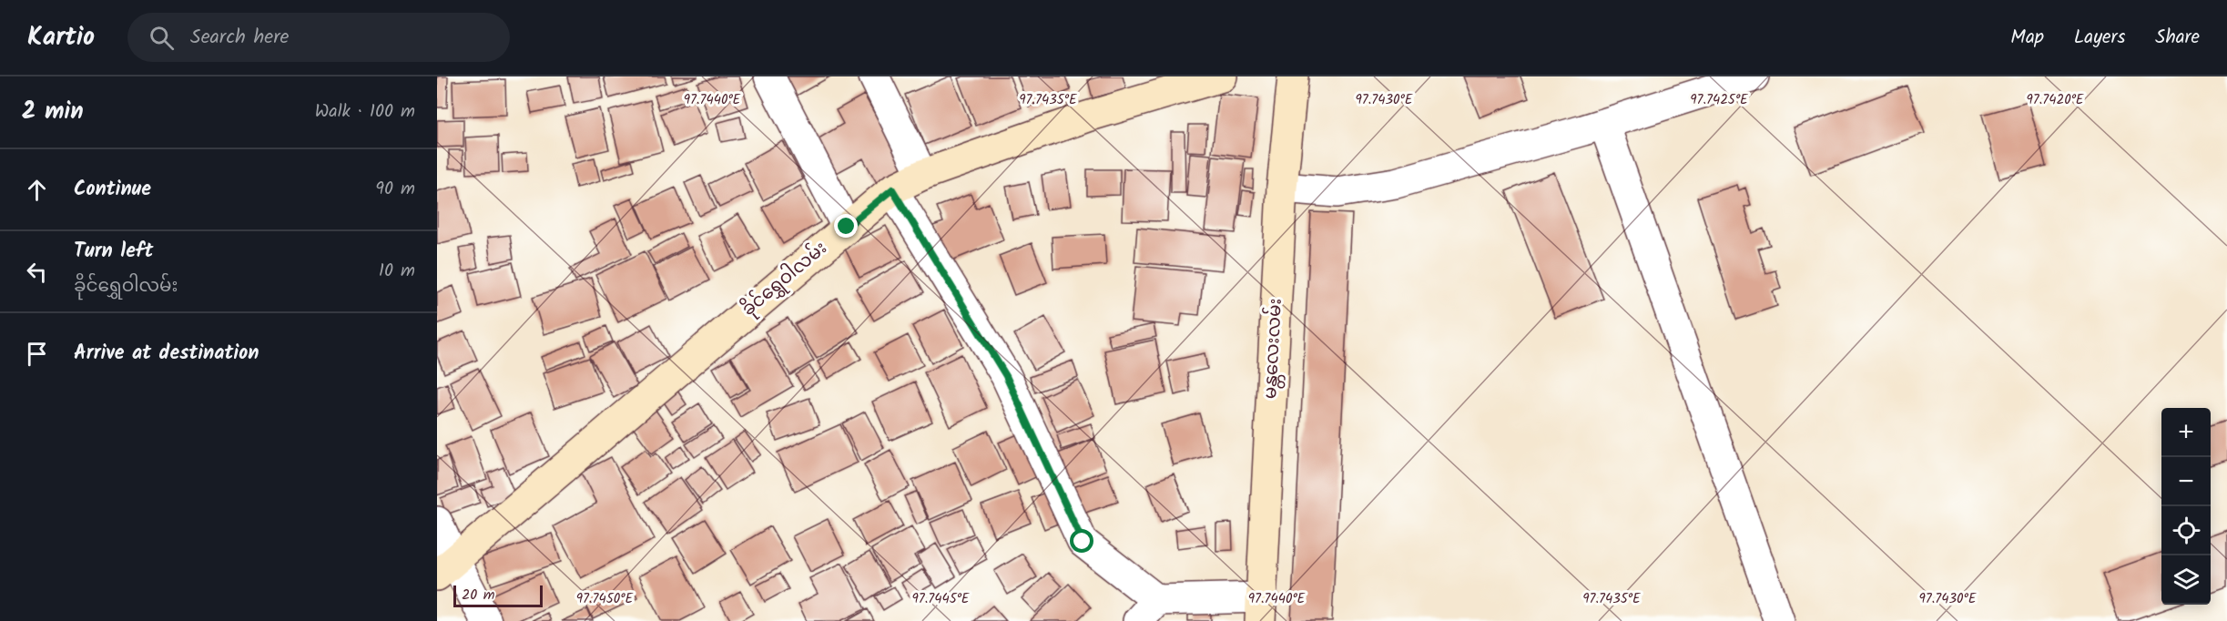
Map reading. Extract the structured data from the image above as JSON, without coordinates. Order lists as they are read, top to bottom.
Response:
{
  "streets": {
    "street": ["ခိုင်ရွှေဝါလမ်း", "မန္တလေးလမ်း"]
  },
  "scale_bar": "20 m",
  "page": {
    "header": "Kartio",
    "search": "Search here",
    "nav": ["Map", "Layers", "Share"],
    "heading": ["2 min", "Walk · 100 m"],
    "list": [
      ["Continue", "90 m"],
      ["Turn left", "ခိုင်ရွှေဝါလမ်း", "10 m"],
      "Arrive at destination"
    ],
    "map_buttons": ["+", "−"],
    "scale": "20 m"
  },
  "coordinates": [
    "97.7420°E",
    "97.7440°E",
    "97.7435°E",
    "97.7430°E",
    "97.7425°E",
    "97.7450°E",
    "97.7445°E"
  ]
}
